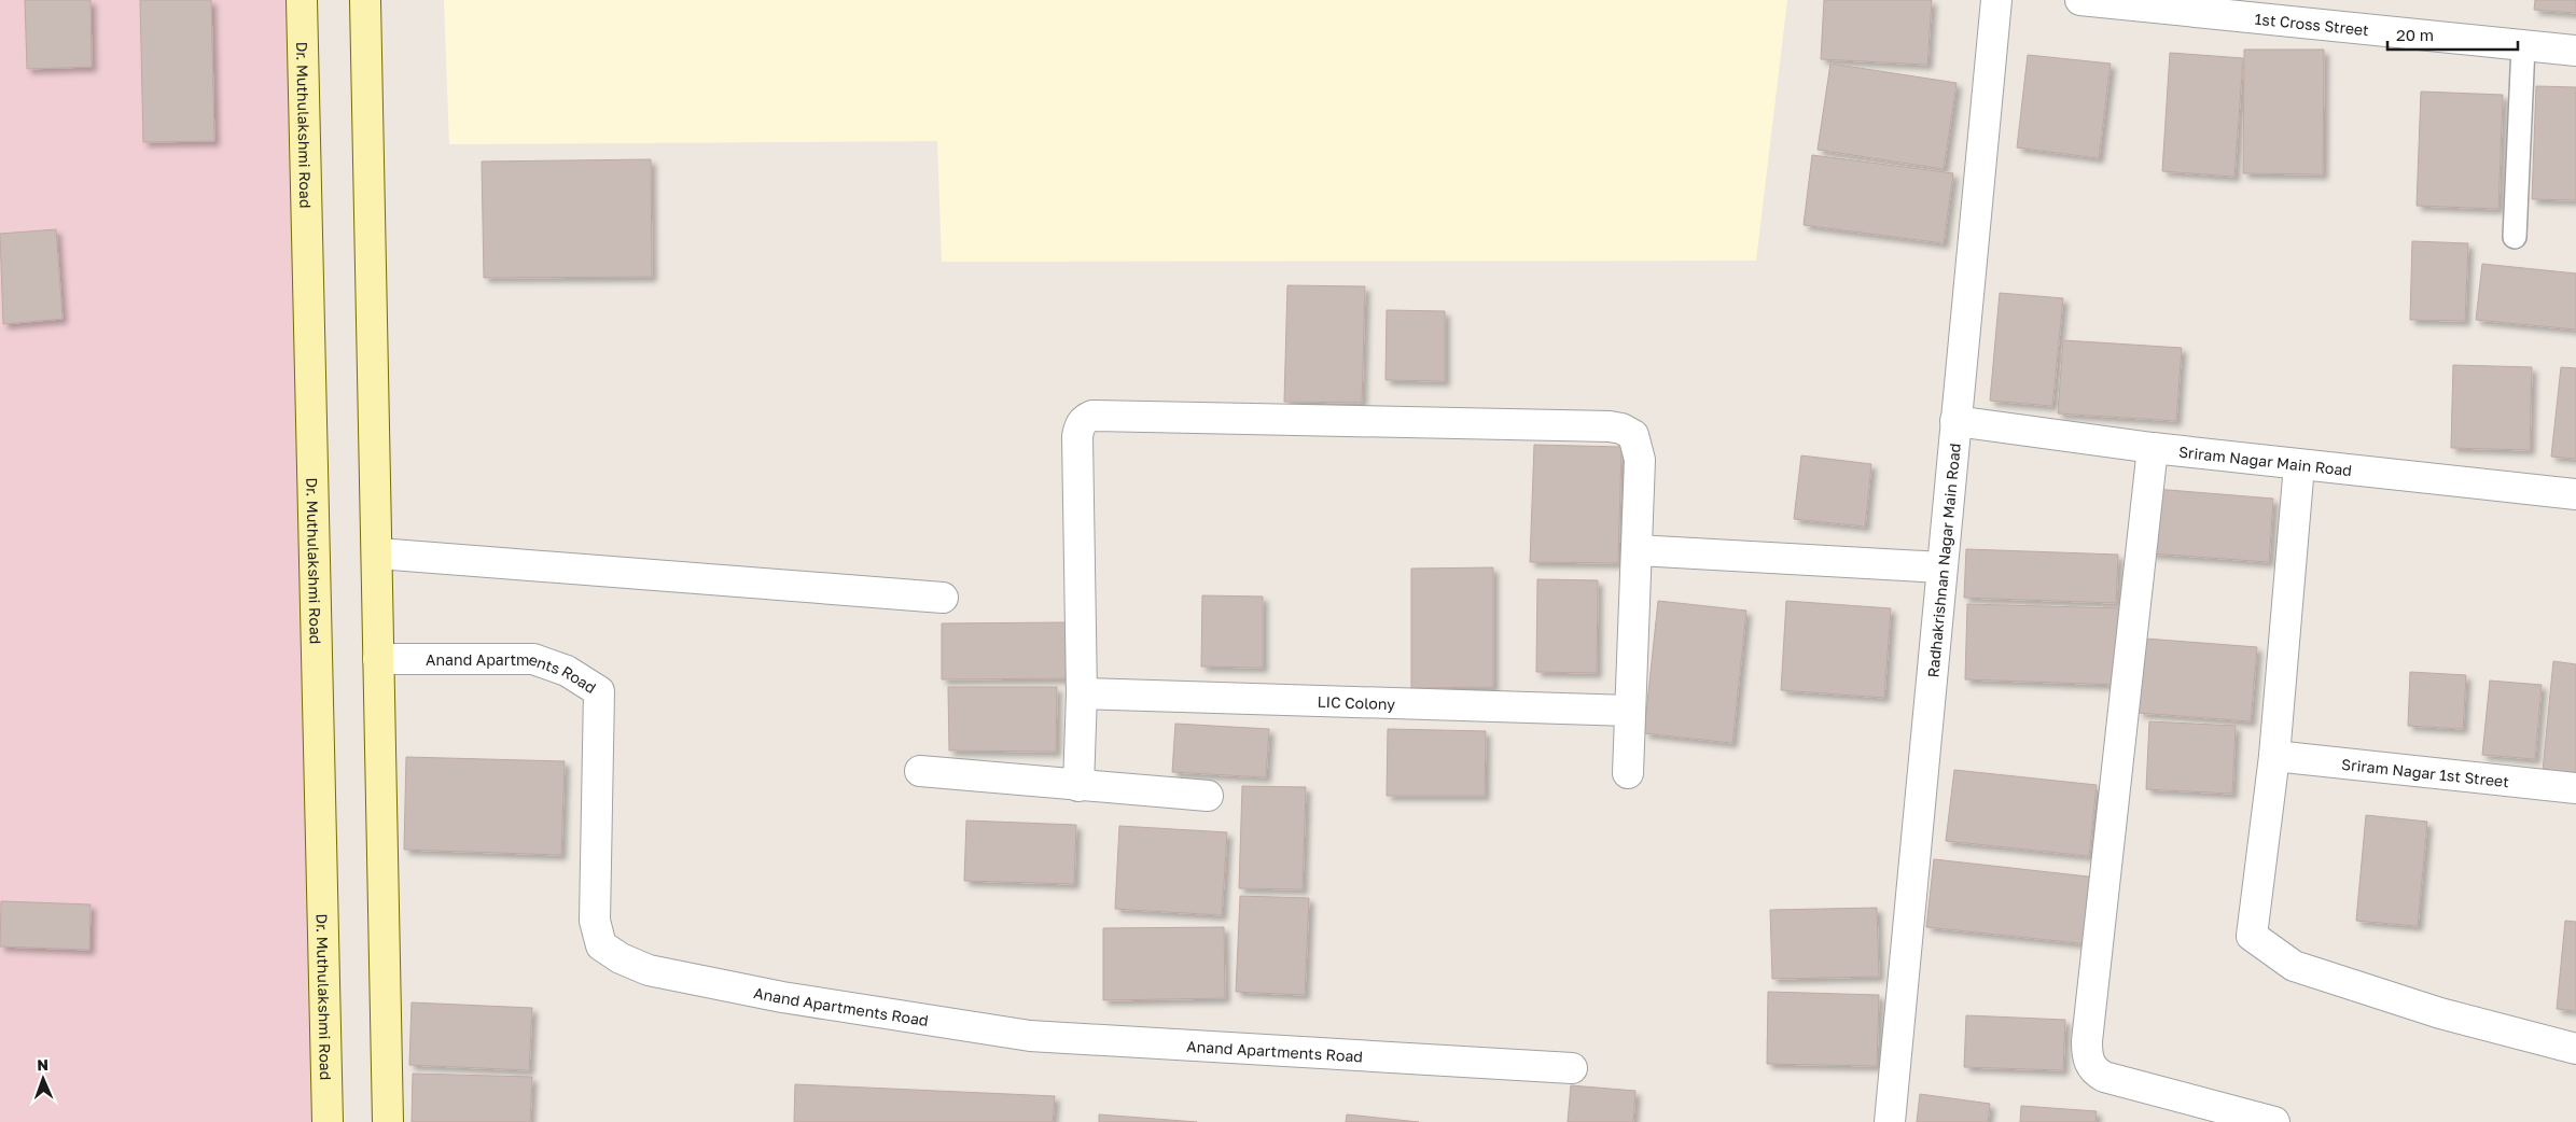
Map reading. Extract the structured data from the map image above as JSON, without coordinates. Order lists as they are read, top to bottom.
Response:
{
  "streets": {
    "main road": ["Dr. Muthulakshmi Road"],
    "street": [
      "1st Cross Street",
      "Sriram Nagar Main Road",
      "Radhakrishnan Nagar Main Road",
      "Anand Apartments Road",
      "LIC Colony",
      "Sriram Nagar 1st Street"
    ]
  },
  "crossings": [
    ["Sriram Nagar Main Road", "Radhakrishnan Nagar Main Road"]
  ],
  "scale_bar": "20 m",
  "north": "top"
}
